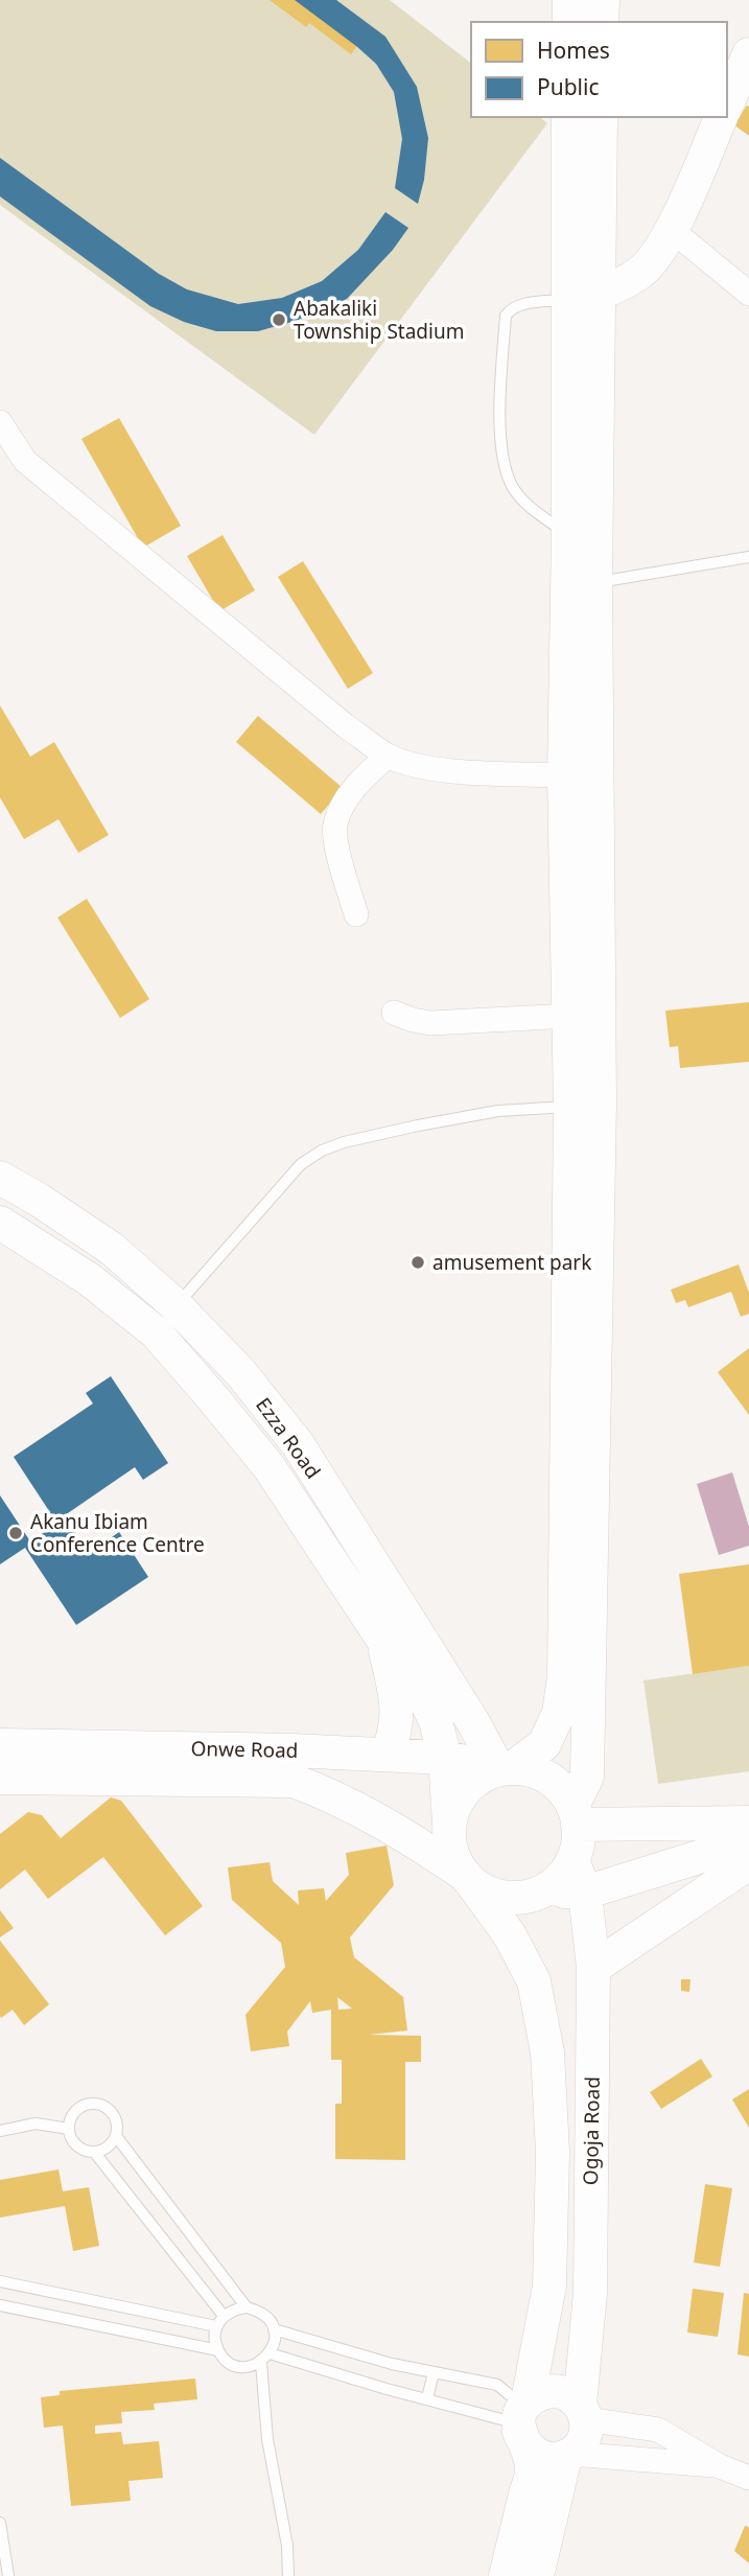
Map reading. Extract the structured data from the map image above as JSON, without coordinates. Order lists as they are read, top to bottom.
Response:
{
  "streets": {
    "main road": ["Ezza Road", "Onwe Road", "Ogoja Road"]
  },
  "crossings": [
    ["Ezza Road", "Onwe Road"],
    ["Ezza Road", "Ogoja Road"],
    ["Onwe Road", "Ogoja Road"]
  ],
  "places": ["Abakaliki Township Stadium", "amusement park", "Akanu Ibiam Conference Centre"],
  "legend": ["Homes", "Public"]
}
